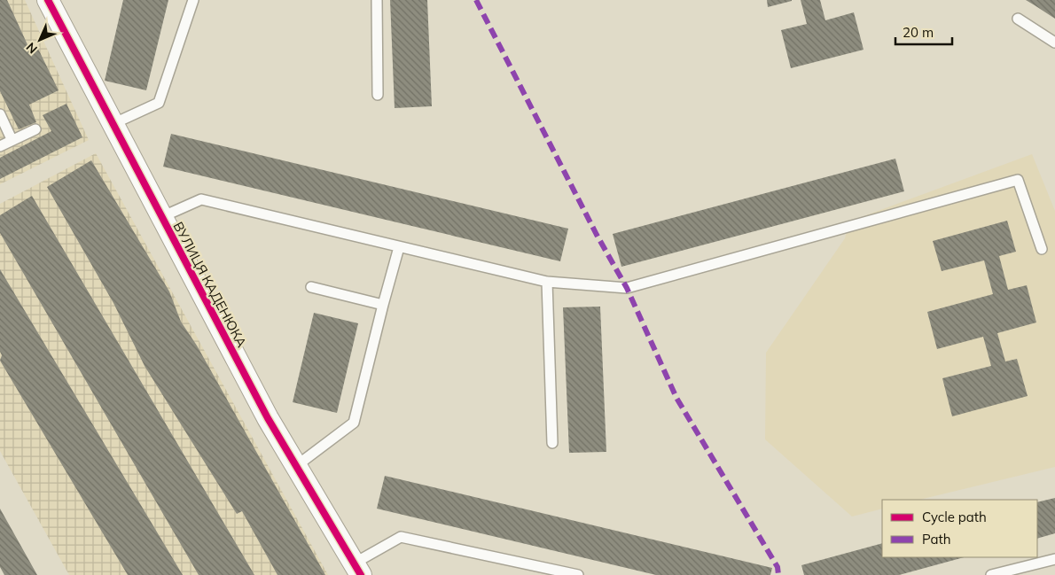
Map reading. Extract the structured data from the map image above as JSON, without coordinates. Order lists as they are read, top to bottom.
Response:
{
  "streets": {
    "street": ["ВУЛИЦЯ КАДЕНЮКА"]
  },
  "legend": ["Cycle path", "Path"],
  "scale_bar": "20 m",
  "north": "bottom left"
}
